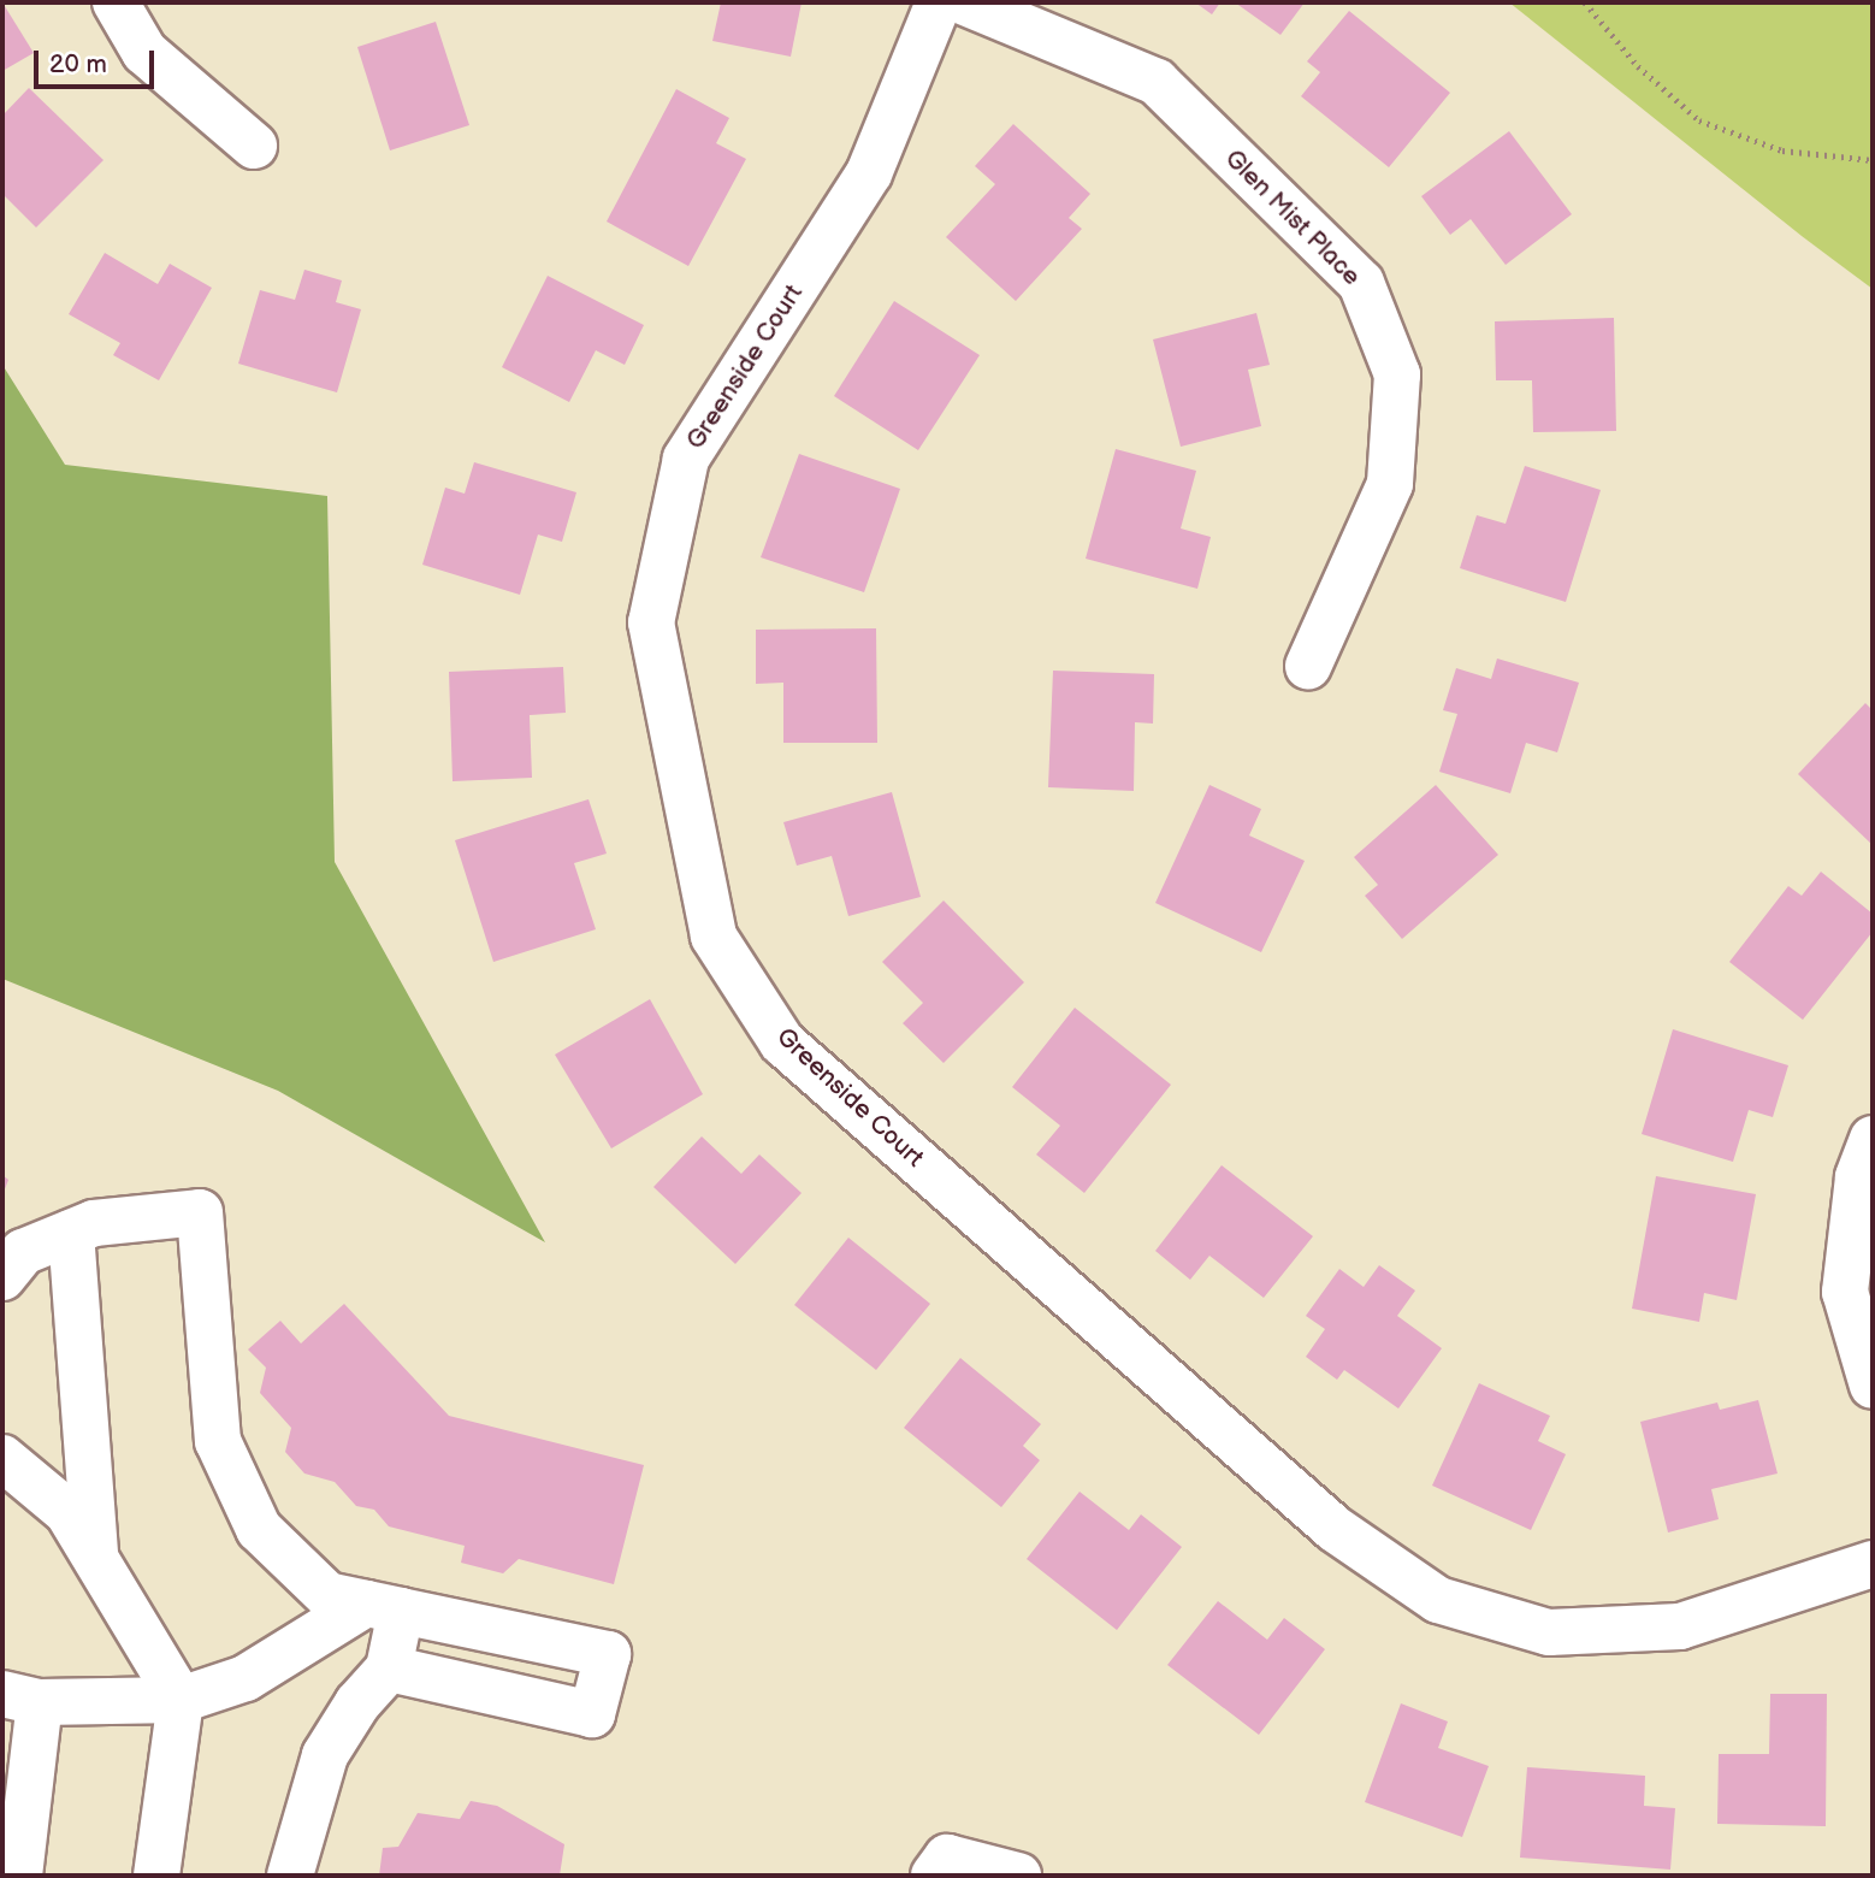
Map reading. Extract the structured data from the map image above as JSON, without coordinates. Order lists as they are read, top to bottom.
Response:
{
  "streets": {
    "street": ["Glen Mist Place", "Greenside Court"]
  },
  "scale_bar": "20 m"
}
